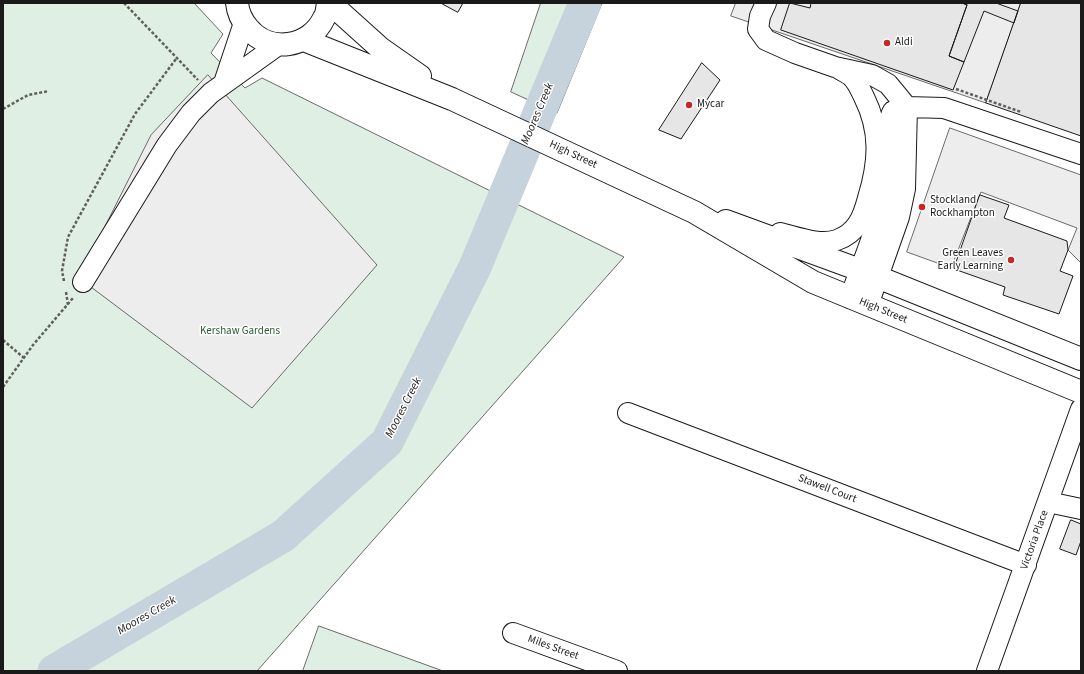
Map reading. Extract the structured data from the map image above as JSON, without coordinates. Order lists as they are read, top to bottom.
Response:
{
  "streets": {
    "main road": ["High Street"],
    "street": ["Stawell Court", "Victoria Place", "Miles Street"]
  },
  "crossings": [
    ["Stawell Court", "Victoria Place"]
  ],
  "water": ["Moores Creek"],
  "parks": ["Kershaw Gardens"],
  "places": [
    "Aldi",
    "Mycar",
    "Stockland Rockhampton",
    "Green Leaves Early Learning"
  ]
}
